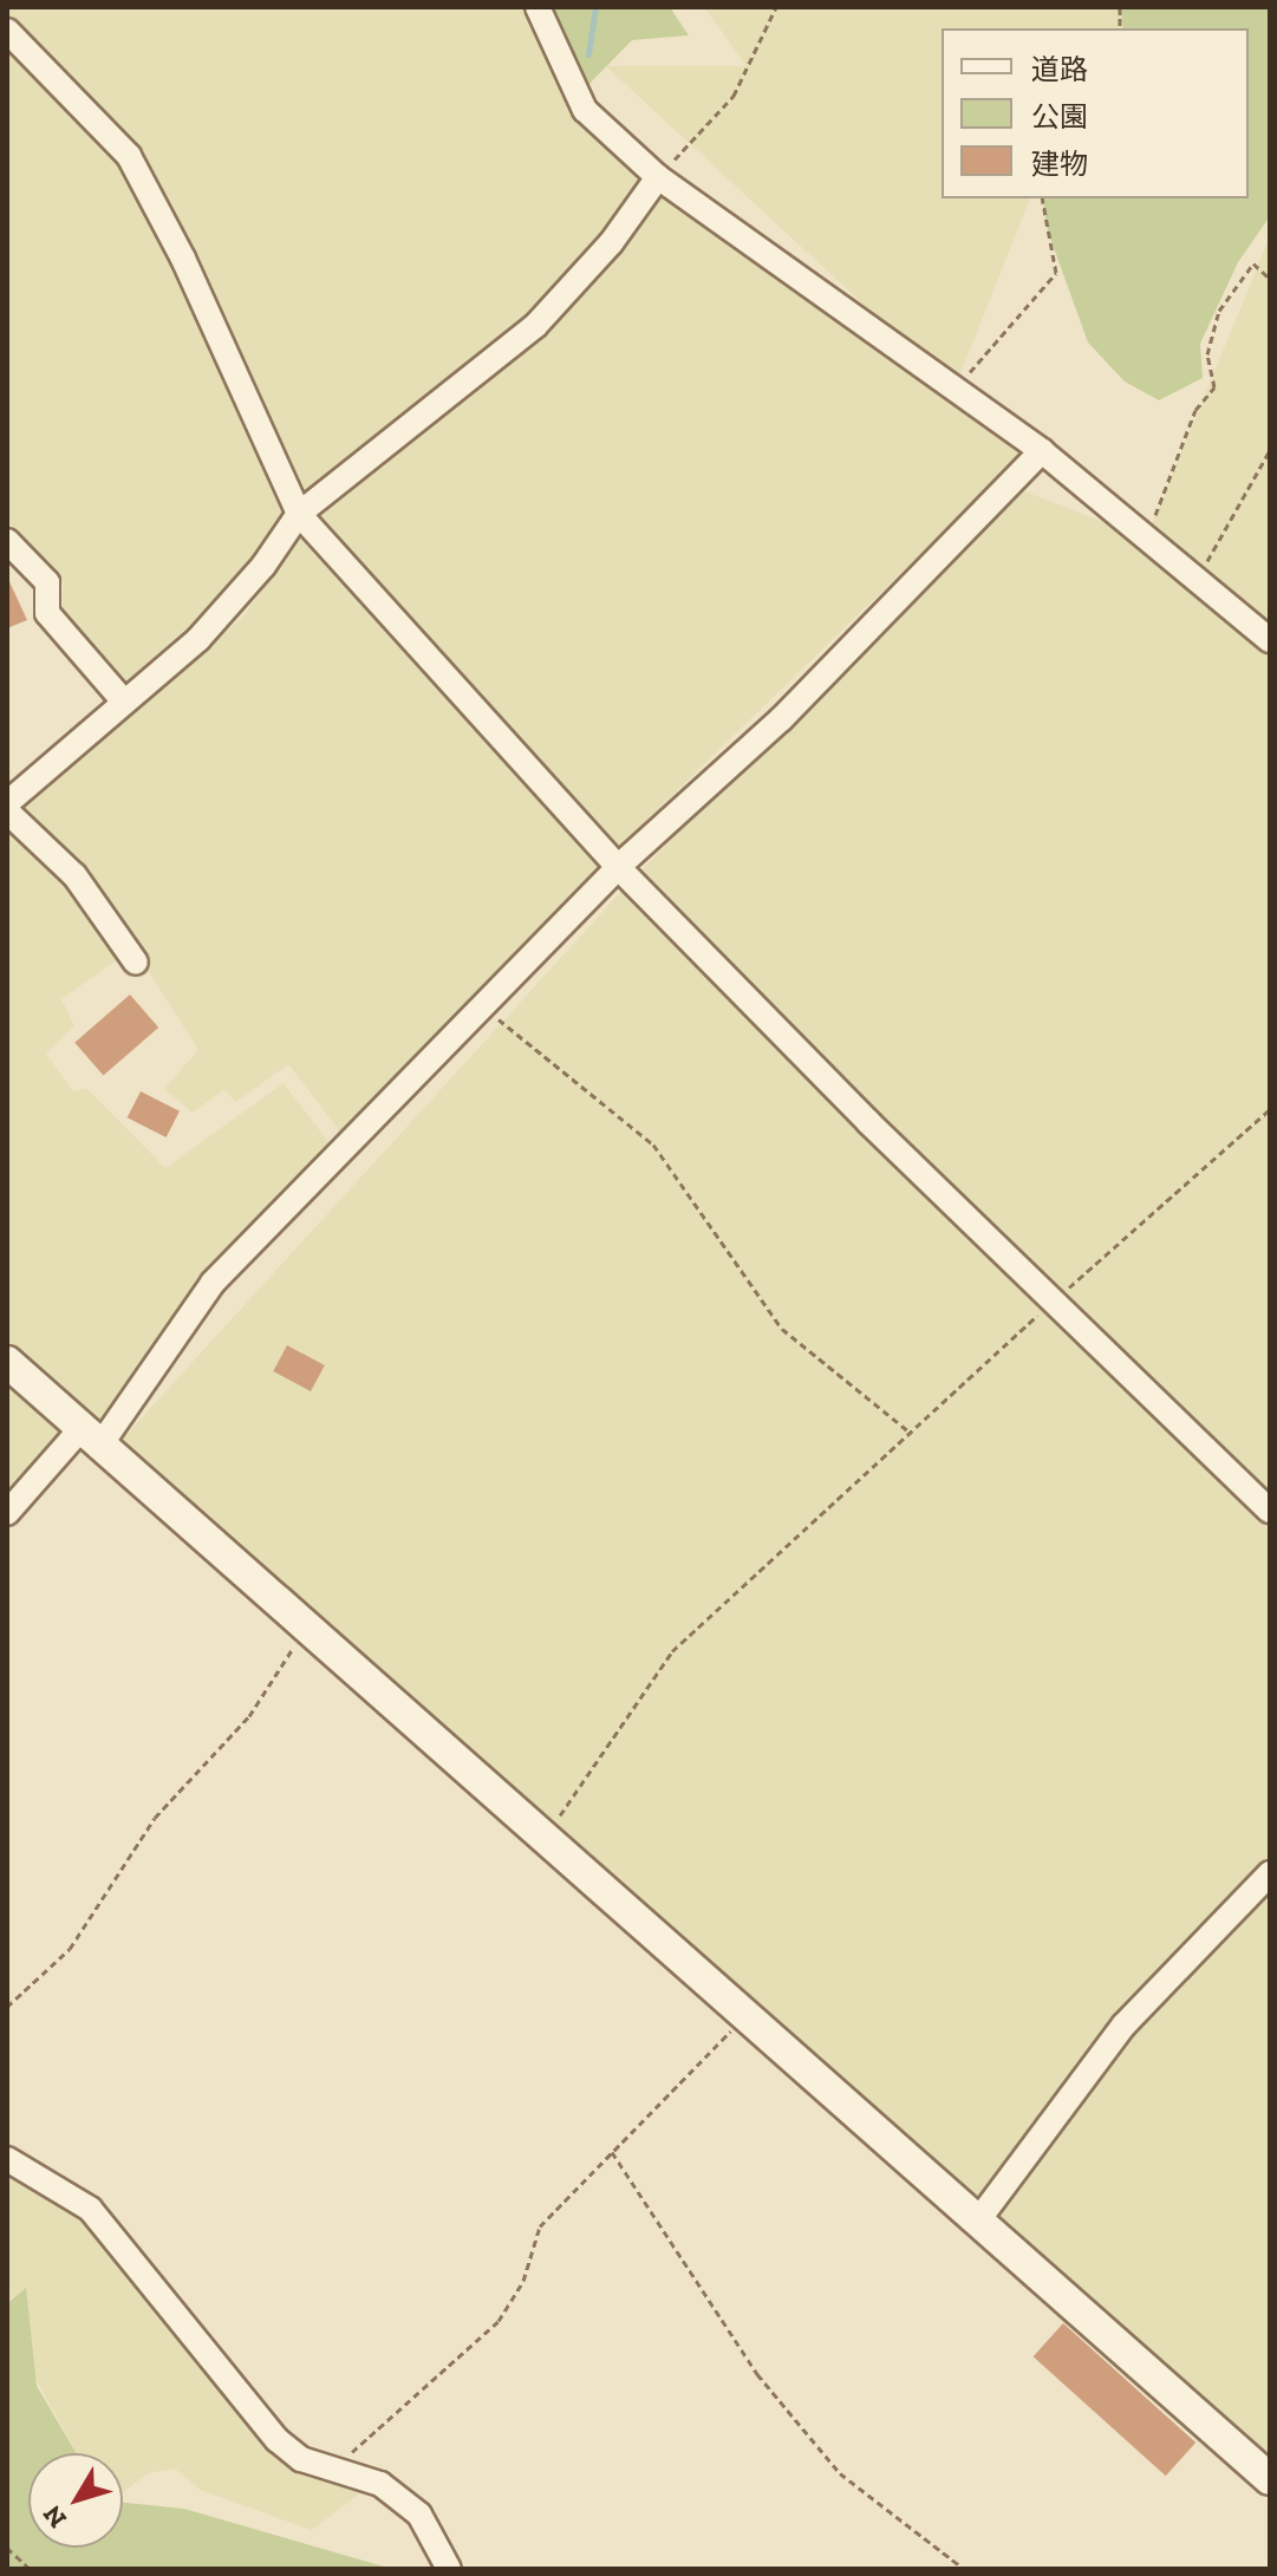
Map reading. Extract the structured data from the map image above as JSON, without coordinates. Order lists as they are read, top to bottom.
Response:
{
  "legend": ["道路", "公園", "建物"],
  "north": "bottom left"
}
